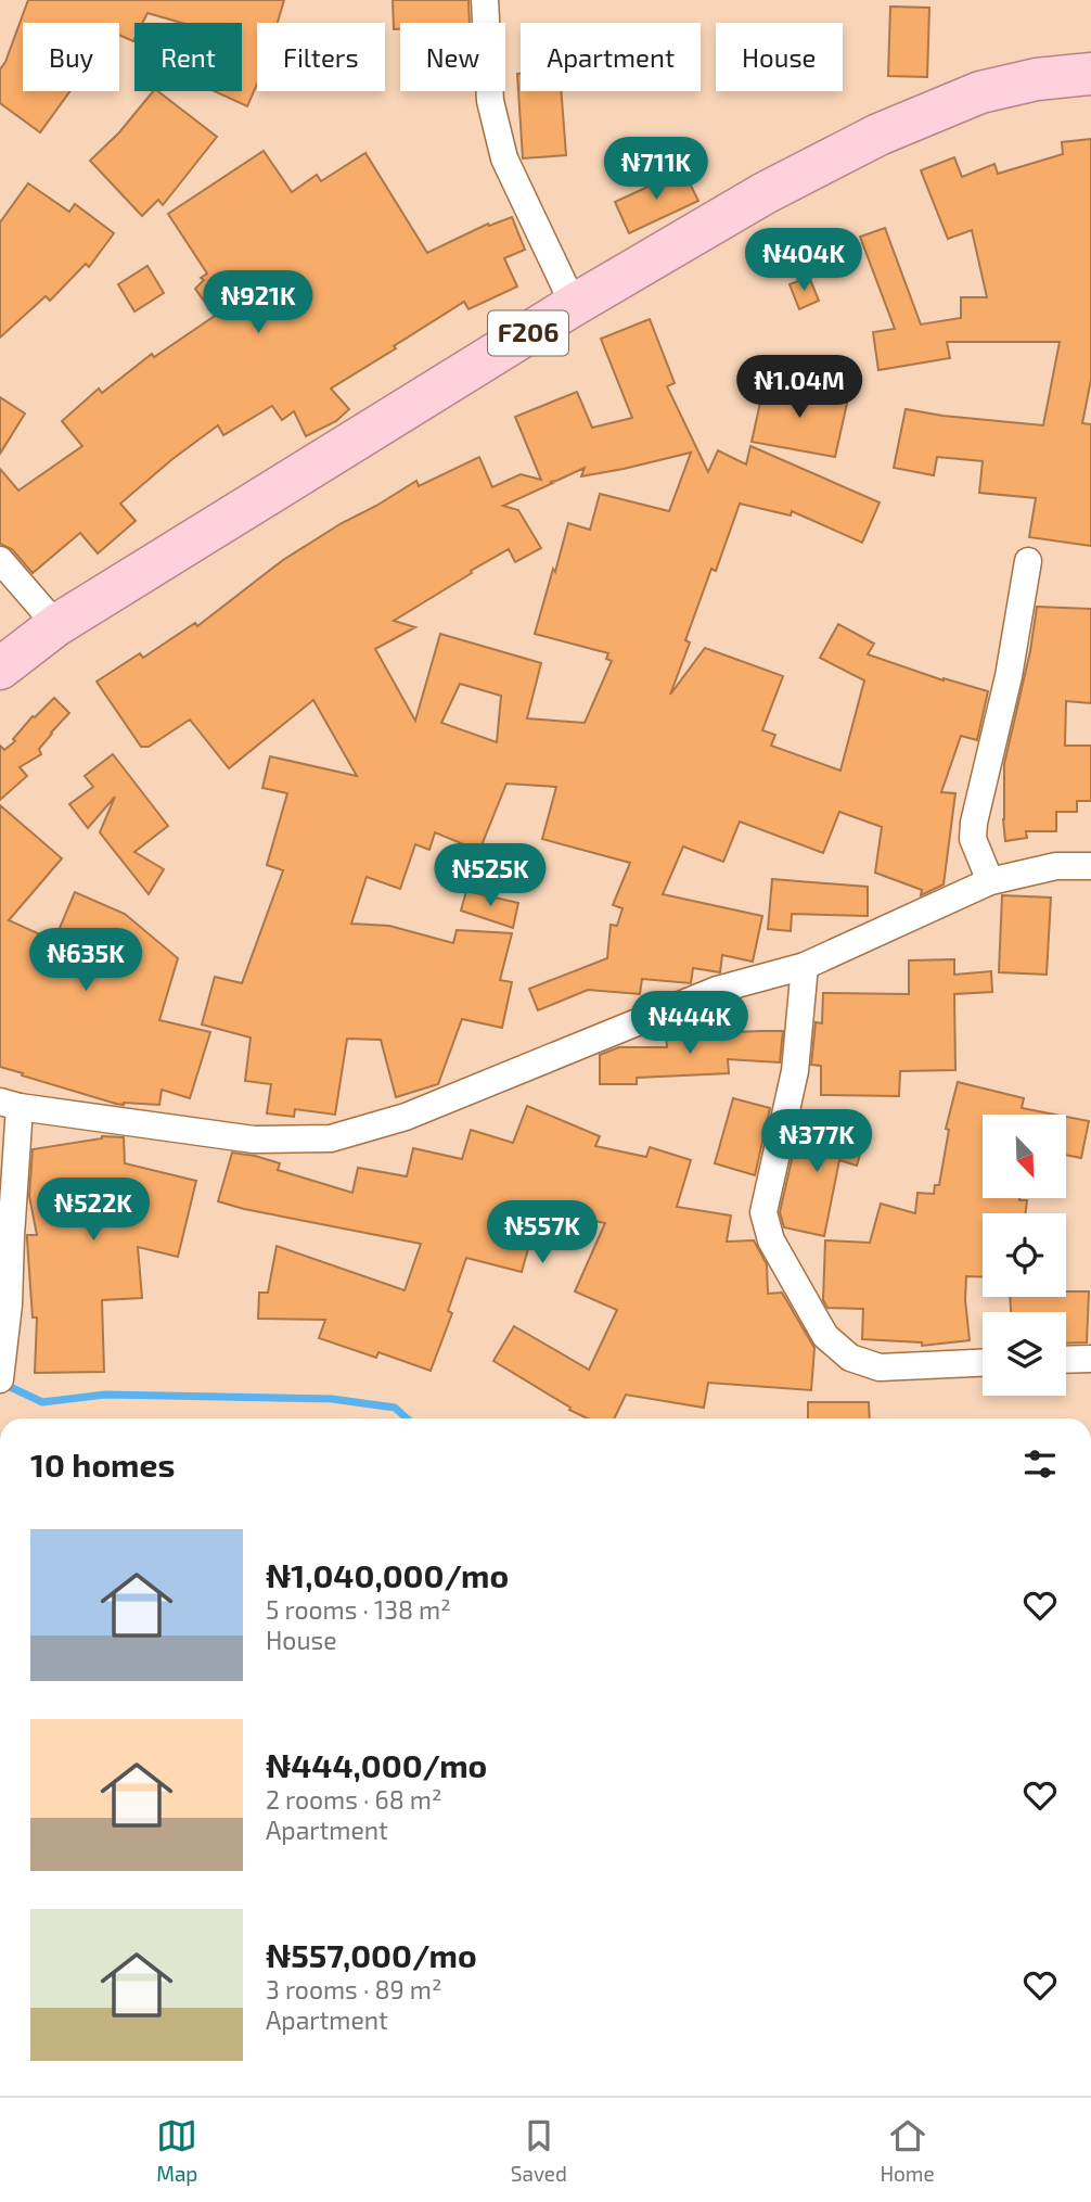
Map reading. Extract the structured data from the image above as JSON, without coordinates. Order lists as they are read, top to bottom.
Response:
{
  "streets": {
    "main road": ["F206"]
  },
  "north": "bottom right",
  "page": {
    "chip": [
      "Buy",
      "Rent",
      "Filters",
      "New",
      "Apartment",
      "House"
    ],
    "price": [
      "₦711K",
      "₦404K",
      "₦921K",
      "₦1.04M",
      "₦525K",
      "₦635K",
      "₦444K",
      "₦377K",
      "₦522K",
      "₦557K"
    ],
    "heading": "10 homes",
    "list": [
      {
        "name": "₦1,040,000/mo",
        "note": "5 rooms · 138 m² · House"
      },
      {
        "name": "₦444,000/mo",
        "note": "2 rooms · 68 m² · Apartment"
      },
      {
        "name": "₦557,000/mo",
        "note": "3 rooms · 89 m² · Apartment"
      }
    ],
    "tabs": ["Map", "Saved", "Home"]
  }
}
